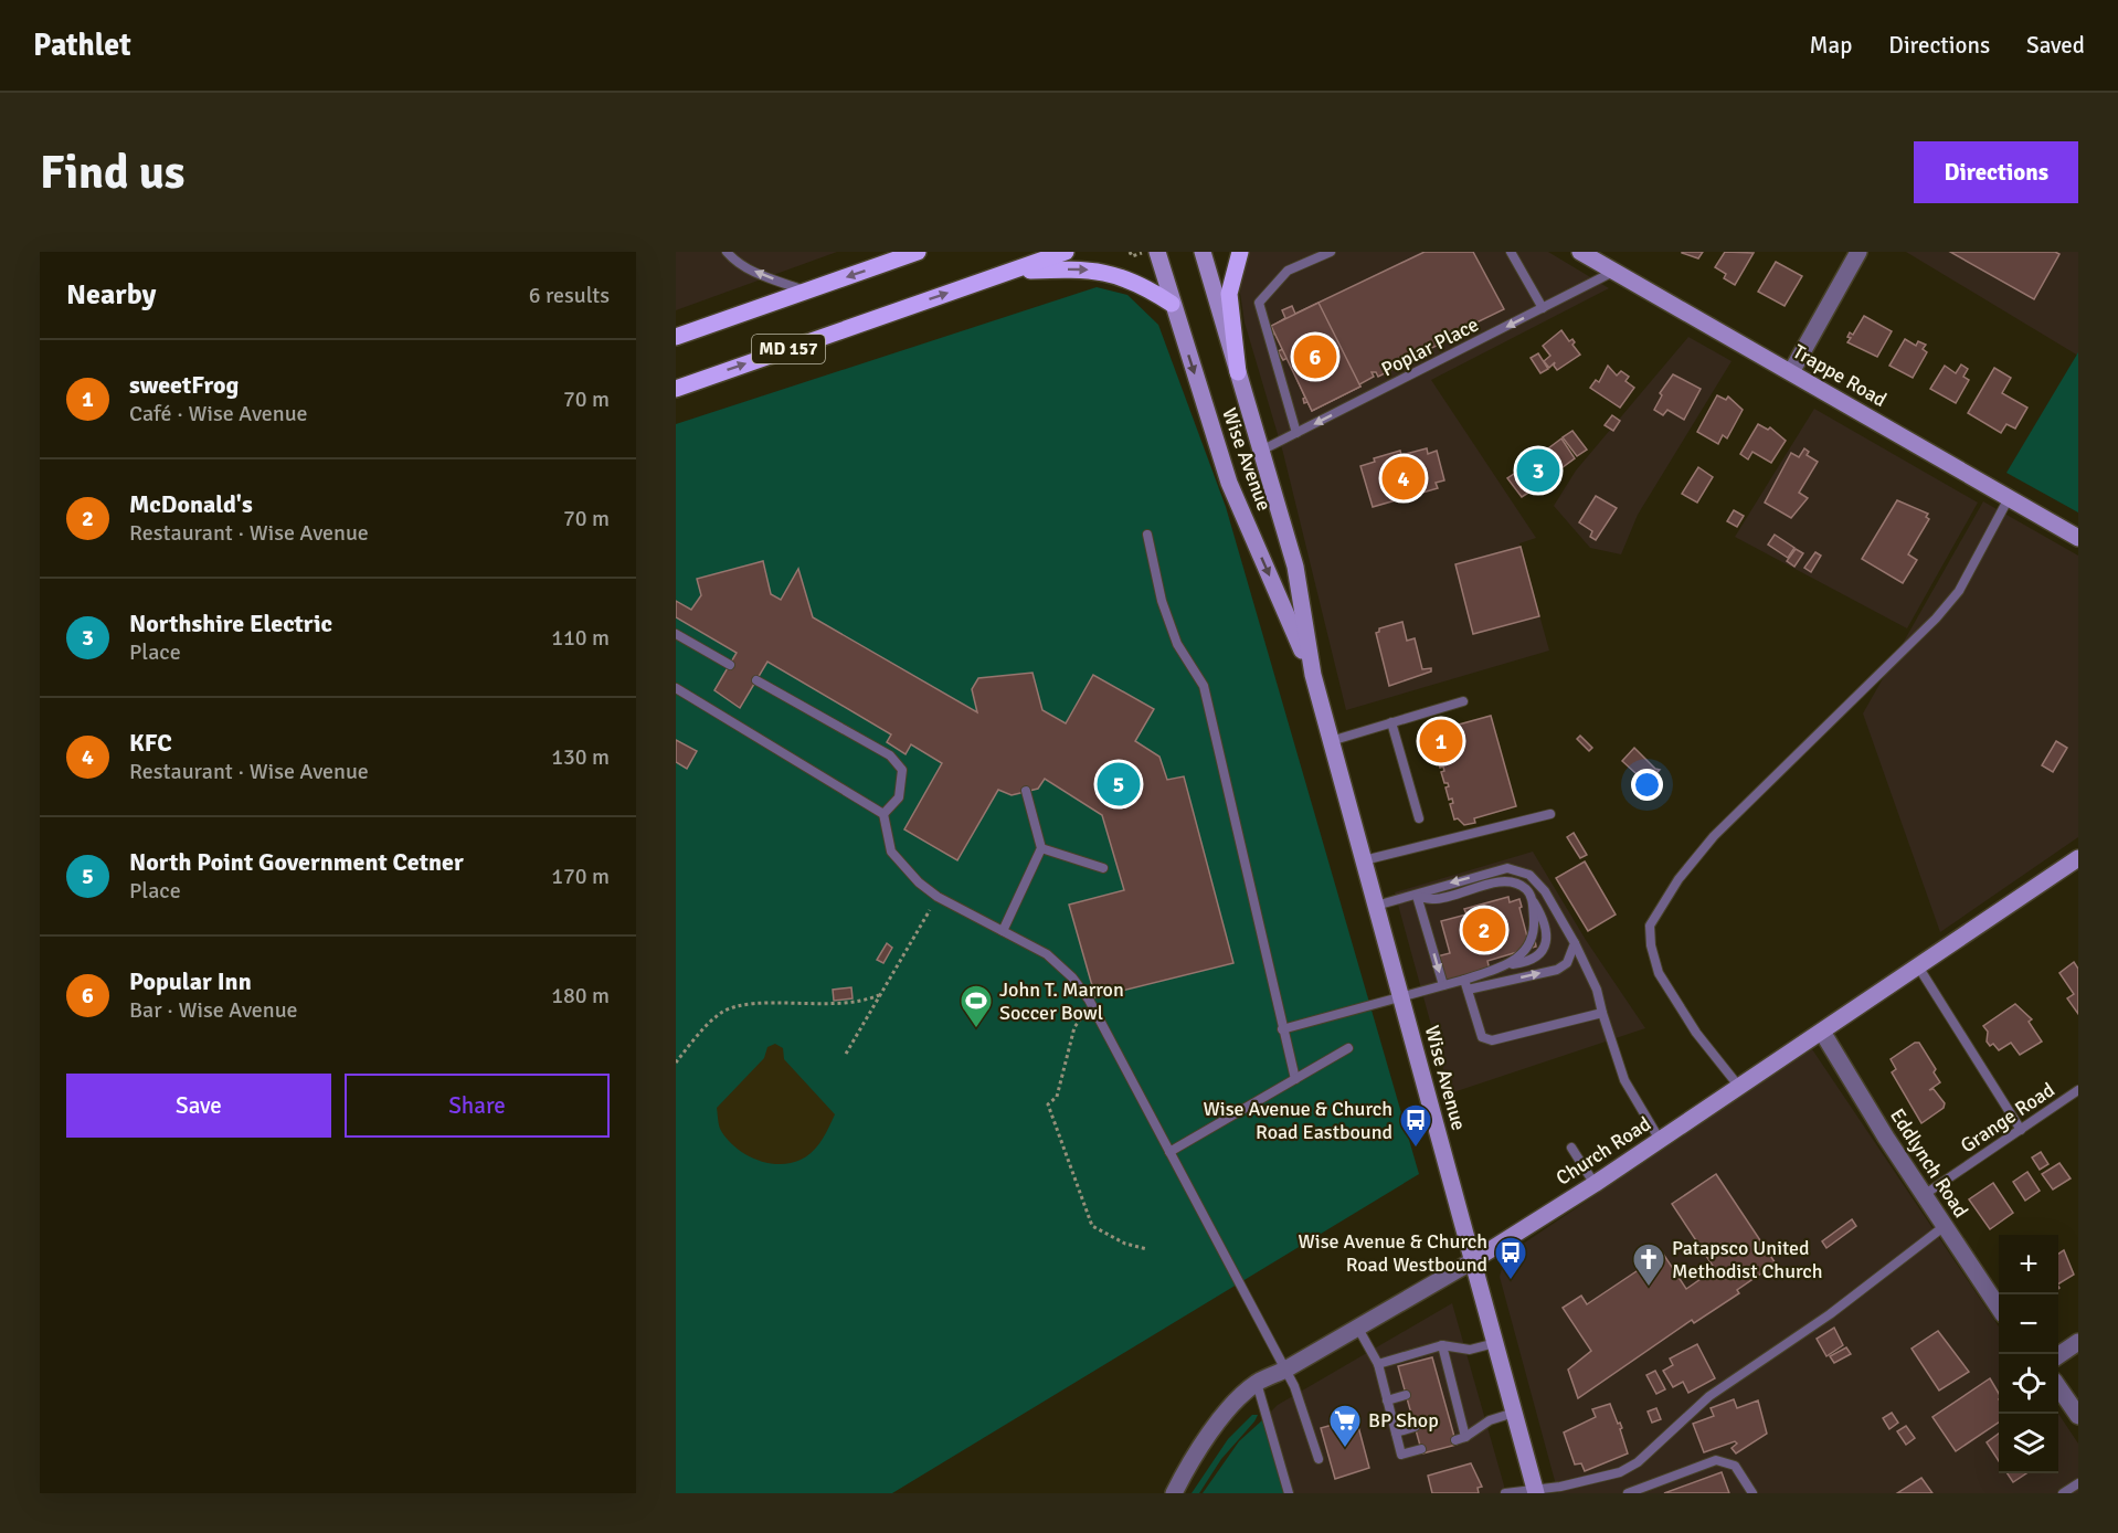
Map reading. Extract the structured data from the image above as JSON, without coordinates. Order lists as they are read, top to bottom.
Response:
{
  "streets": {
    "main road": [
      "MD 157",
      "Trappe Road",
      "Wise Avenue",
      "Church Road"
    ],
    "street": ["Eddlynch Road"],
    "lane": ["Poplar Place", "Grange Road"]
  },
  "crossings": [
    ["Poplar Place", "Trappe Road"],
    ["Poplar Place", "Wise Avenue"],
    ["Wise Avenue", "Church Road"],
    ["Grange Road", "Eddlynch Road"],
    ["Church Road", "Eddlynch Road"]
  ],
  "one_way": ["Poplar Place"],
  "places": {
    "sports": ["John T. Marron Soccer Bowl"],
    "bus stop": ["Wise Avenue & Church Road Eastbound", "Wise Avenue & Church Road Westbound"],
    "church": ["Patapsco United Methodist Church"],
    "supermarket": ["BP Shop"]
  },
  "page": {
    "header": "Pathlet",
    "nav": ["Map", "Directions", "Saved"],
    "buttons": [
      "Directions",
      ["Save", "Share"]
    ],
    "title": "Find us",
    "heading": ["Nearby", "6 results"],
    "pins": [
      "6",
      "3",
      "4",
      "1",
      "5",
      "2"
    ],
    "list": [
      {
        "mark": "1",
        "name": "sweetFrog",
        "note": "Café · Wise Avenue",
        "value": "70 m"
      },
      {
        "mark": "2",
        "name": "McDonald's",
        "note": "Restaurant · Wise Avenue",
        "value": "70 m"
      },
      {
        "mark": "3",
        "name": "Northshire Electric",
        "note": "Place",
        "value": "110 m"
      },
      {
        "mark": "4",
        "name": "KFC",
        "note": "Restaurant · Wise Avenue",
        "value": "130 m"
      },
      {
        "mark": "5",
        "name": "North Point Government Cetner",
        "note": "Place",
        "value": "170 m"
      },
      {
        "mark": "6",
        "name": "Popular Inn",
        "note": "Bar · Wise Avenue",
        "value": "180 m"
      }
    ],
    "map_buttons": ["+", "−"]
  }
}
